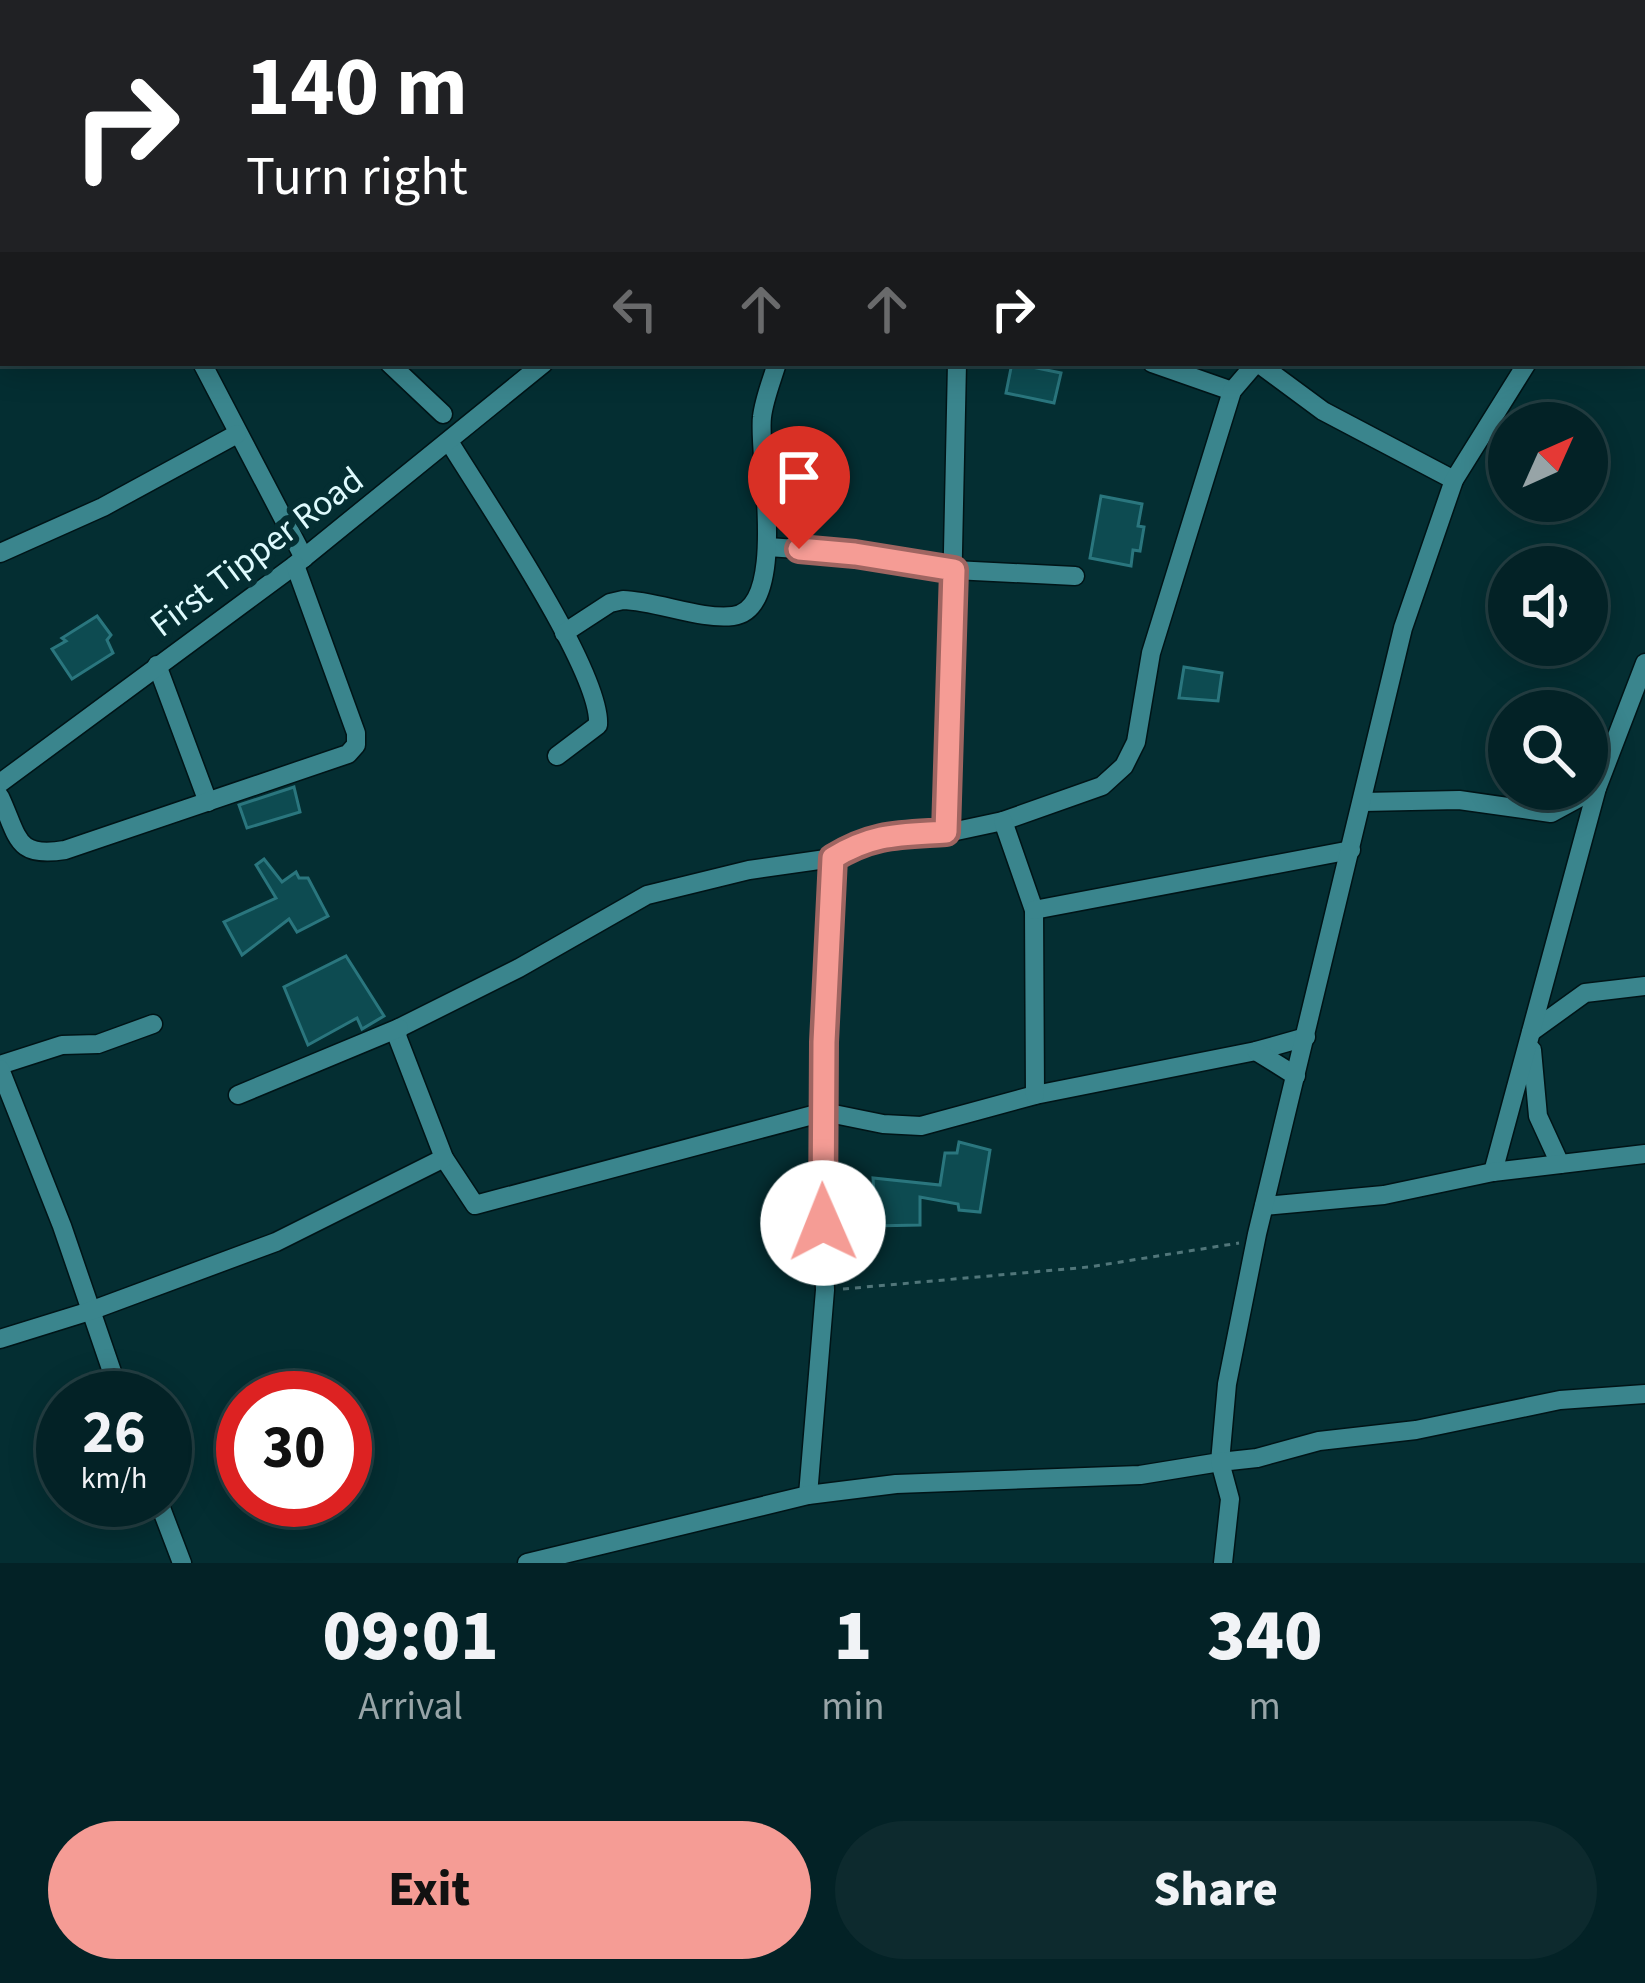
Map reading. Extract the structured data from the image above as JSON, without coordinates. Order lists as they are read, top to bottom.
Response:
{
  "streets": {
    "street": ["First Tipper Road"]
  },
  "north": "top right",
  "page": {
    "turn": ["140 m", "Turn right"],
    "speed": "26 km/h",
    "limit": "30",
    "eta": [
      "09:01",
      "Arrival",
      "1",
      "min",
      "340",
      "m"
    ],
    "buttons": ["Exit", "Share"]
  }
}
